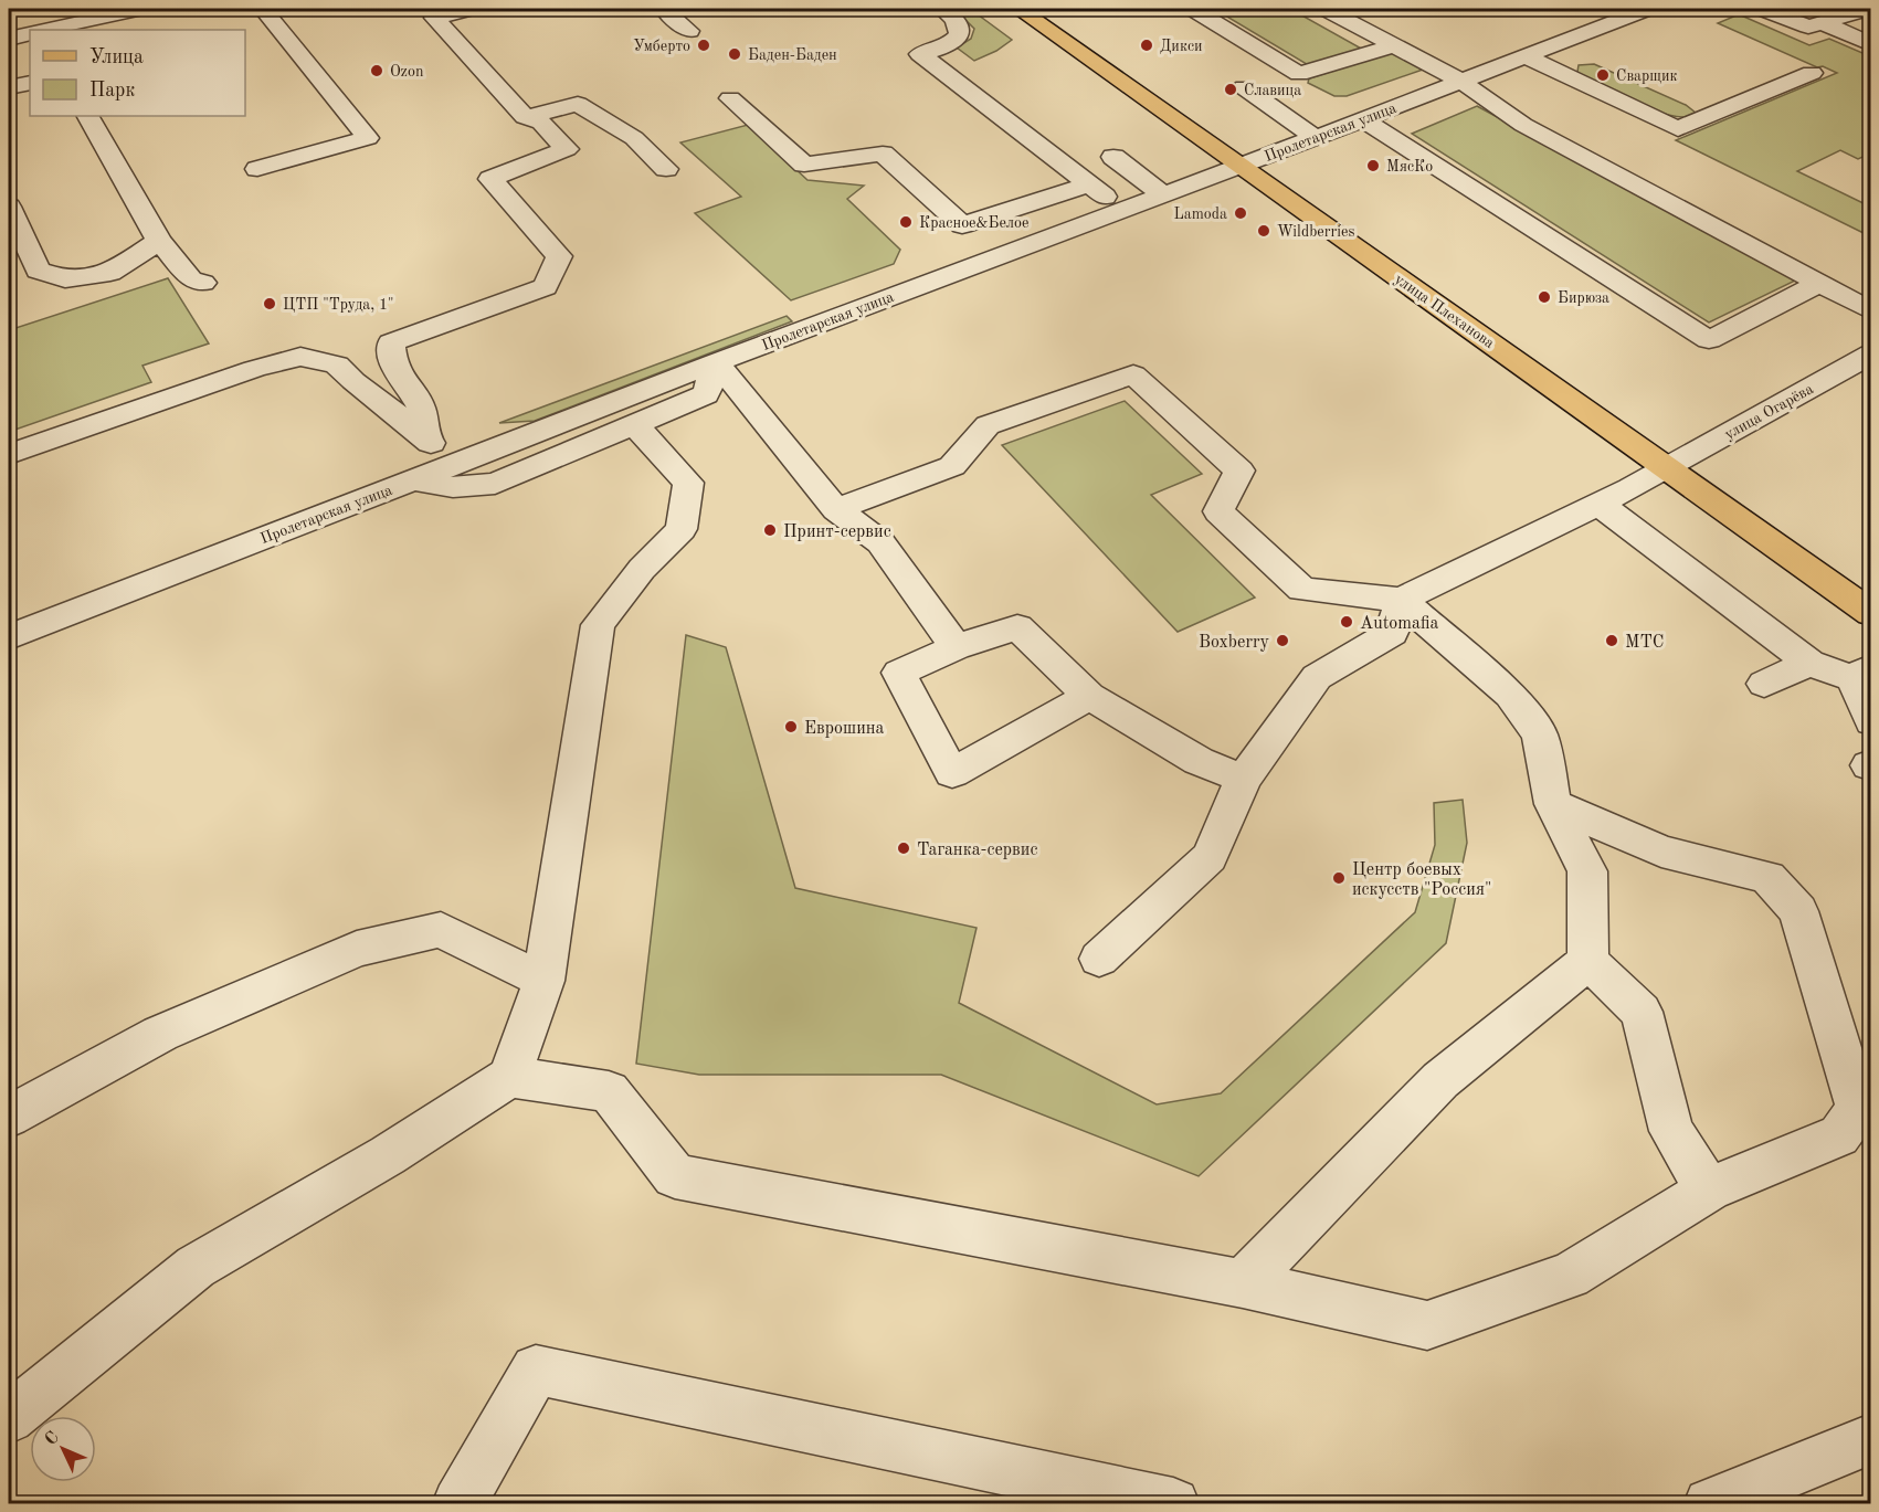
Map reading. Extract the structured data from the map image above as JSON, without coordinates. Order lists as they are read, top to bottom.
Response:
{
  "streets": {
    "main road": ["улица Плеханова"],
    "street": ["Пролетарская улица", "улица Огарёва"]
  },
  "crossings": [
    ["Пролетарская улица", "улица Плеханова"],
    ["улица Плеханова", "улица Огарёва"]
  ],
  "places": [
    "Умберто",
    "Дикси",
    "Баден-Баден",
    "Ozon",
    "Сварщик",
    "Славица",
    "МясКо",
    "Lamoda",
    "Красное&Белое",
    "Wildberries",
    "Бирюза",
    "ЦТП \"Труда, 1\"",
    "Принт-сервис",
    "Automafia",
    "Boxberry",
    "МТС",
    "Еврошина",
    "Таганка-сервис",
    "Центр боевых искусств \"Россия\""
  ],
  "legend": ["Улица", "Парк"],
  "north": "top left"
}
